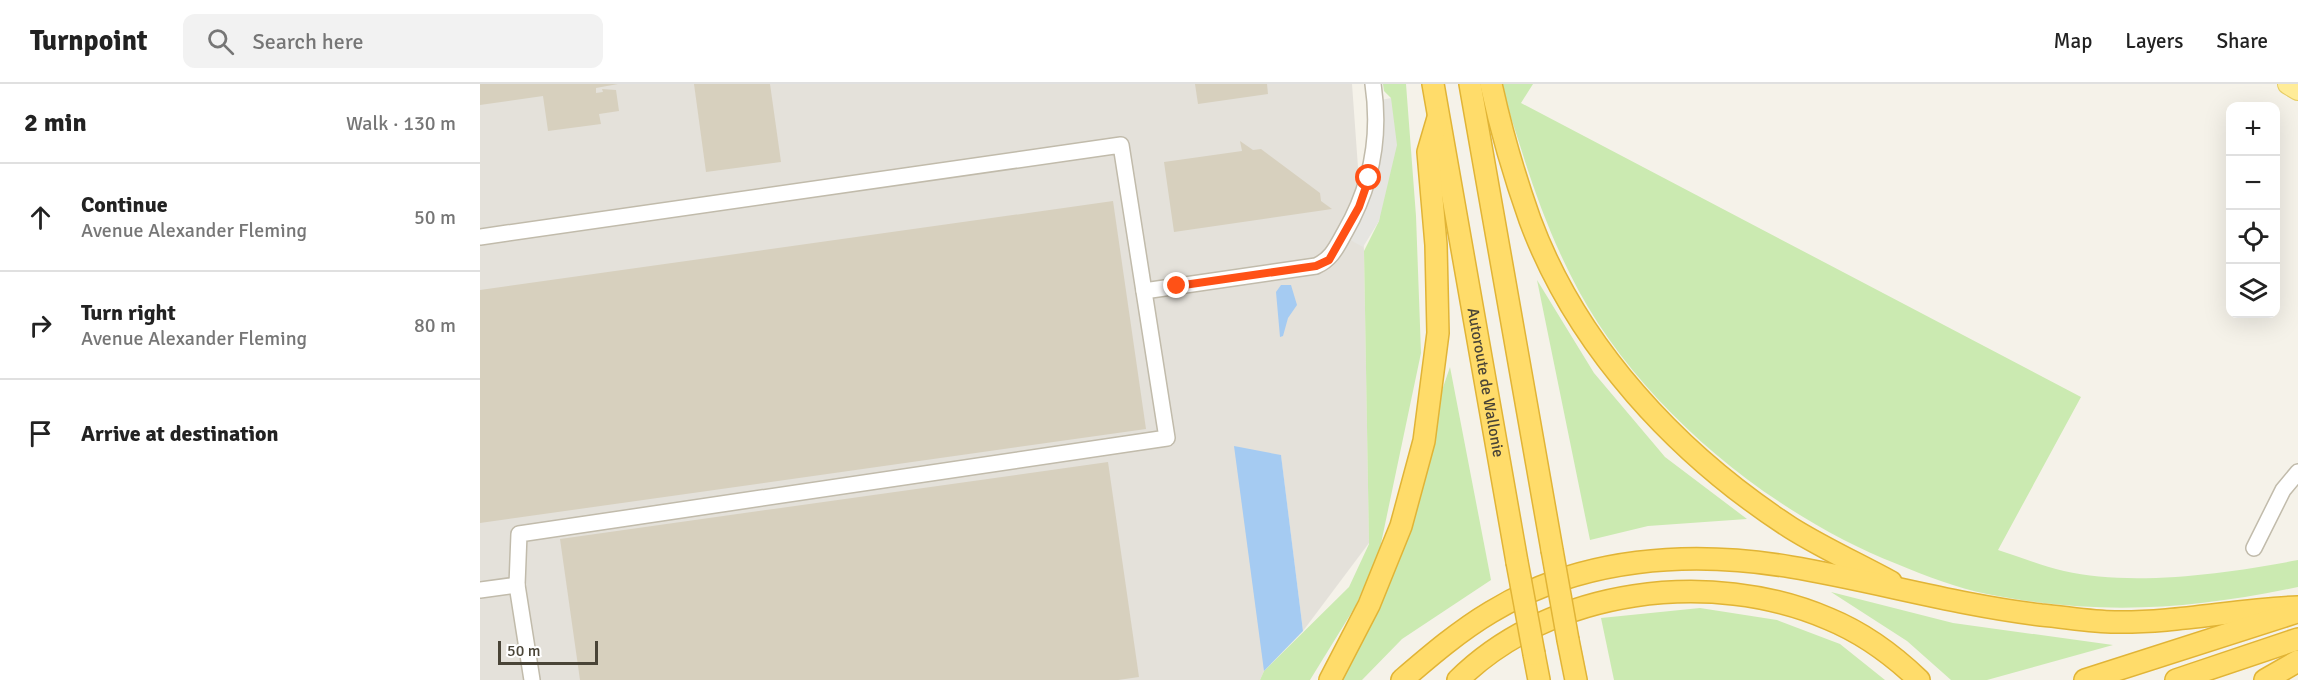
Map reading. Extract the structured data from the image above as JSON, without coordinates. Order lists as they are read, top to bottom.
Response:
{
  "streets": {
    "highway": ["Autoroute de Wallonie"]
  },
  "scale_bar": "50 m",
  "page": {
    "header": "Turnpoint",
    "search": "Search here",
    "nav": ["Map", "Layers", "Share"],
    "heading": ["2 min", "Walk · 130 m"],
    "map_buttons": ["+", "−"],
    "list": [
      ["Continue", "Avenue Alexander Fleming", "50 m"],
      ["Turn right", "Avenue Alexander Fleming", "80 m"],
      "Arrive at destination"
    ],
    "scale": "50 m"
  }
}
